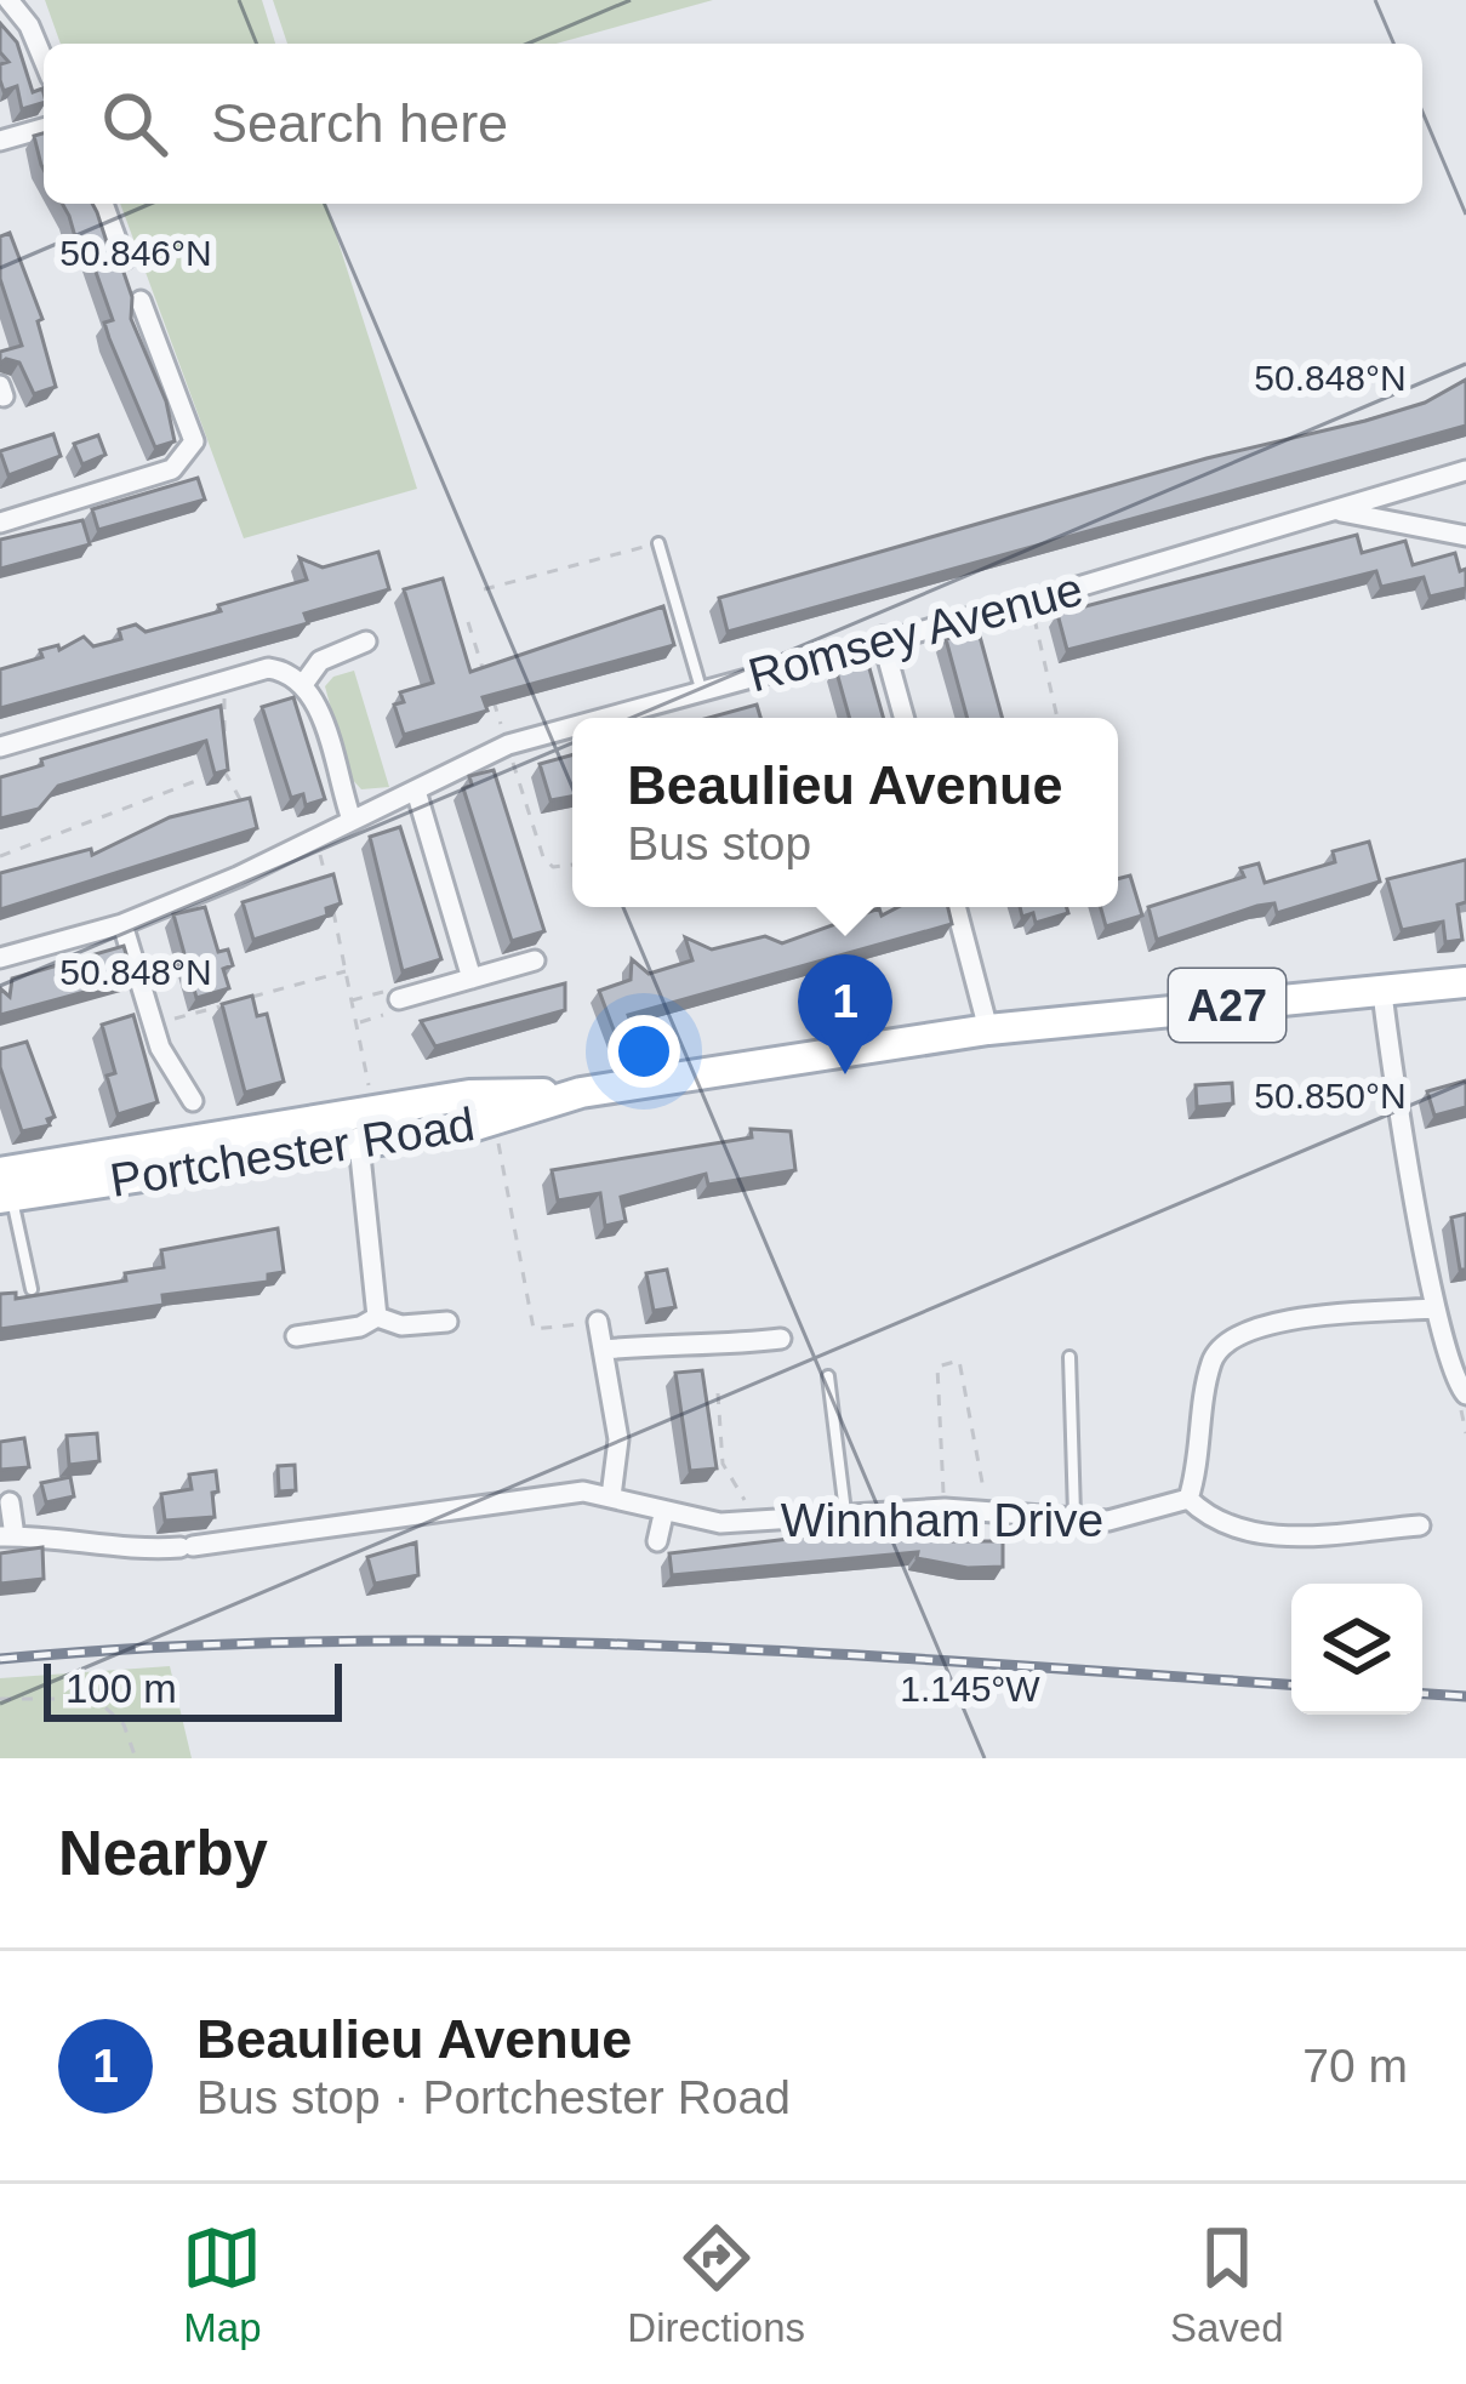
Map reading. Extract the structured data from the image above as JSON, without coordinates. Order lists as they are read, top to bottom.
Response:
{
  "streets": {
    "main road": ["A27", "Portchester Road"],
    "street": ["Romsey Avenue", "Winnham Drive"]
  },
  "scale_bar": "100 m",
  "page": {
    "search": "Search here",
    "popup": ["Beaulieu Avenue", "Bus stop"],
    "pins": "1",
    "scale": "100 m",
    "heading": "Nearby",
    "list": [
      {
        "mark": "1",
        "name": "Beaulieu Avenue",
        "note": "Bus stop · Portchester Road",
        "value": "70 m"
      }
    ],
    "nav": ["Map", "Directions", "Saved"]
  },
  "coordinates": [
    "50.846°N",
    "50.848°N",
    "50.850°N",
    "1.145°W"
  ]
}
